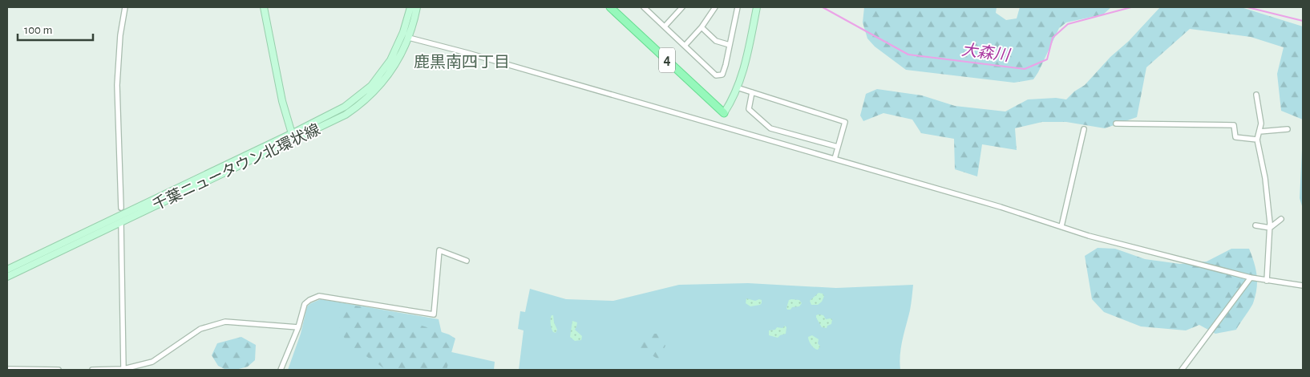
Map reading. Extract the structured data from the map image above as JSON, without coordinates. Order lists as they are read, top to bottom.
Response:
{
  "streets": {
    "main road": ["4", "千葉ニュータウン北環状線"]
  },
  "districts": ["鹿黒南四丁目"],
  "water": ["大森川"],
  "scale_bar": "100 m"
}
